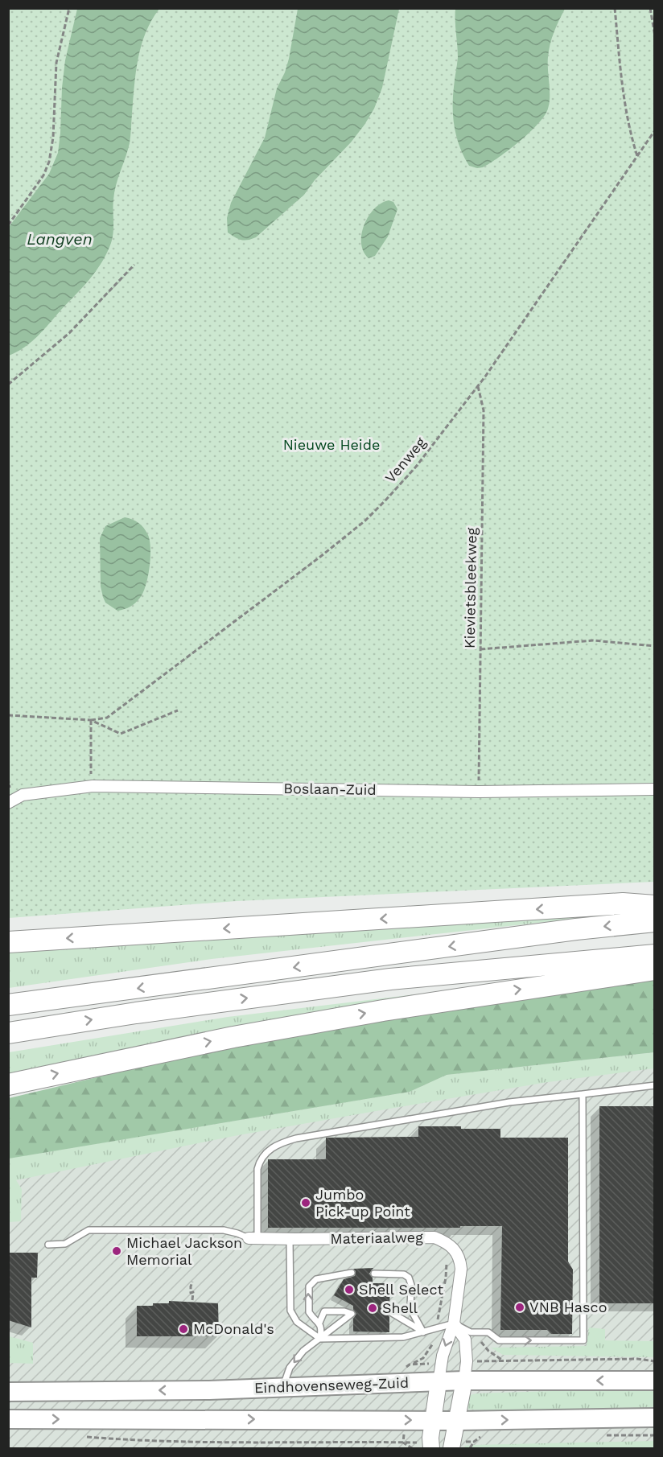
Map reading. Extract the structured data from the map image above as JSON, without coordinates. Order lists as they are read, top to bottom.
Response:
{
  "streets": {
    "main road": ["Eindhovenseweg-Zuid"],
    "street": ["Boslaan-Zuid", "Materiaalweg"],
    "path": ["Venweg", "Kievietsbleekweg"]
  },
  "crossings": [
    ["Venweg", "Kievietsbleekweg"],
    ["Kievietsbleekweg", "Boslaan-Zuid"],
    ["Materiaalweg", "Eindhovenseweg-Zuid"]
  ],
  "water": ["Langven"],
  "parks": ["Nieuwe Heide"],
  "places": [
    "Jumbo Pick-up Point",
    "Michael Jackson Memorial",
    "Shell Select",
    "VNB Hasco",
    "Shell",
    "McDonald's"
  ]
}
